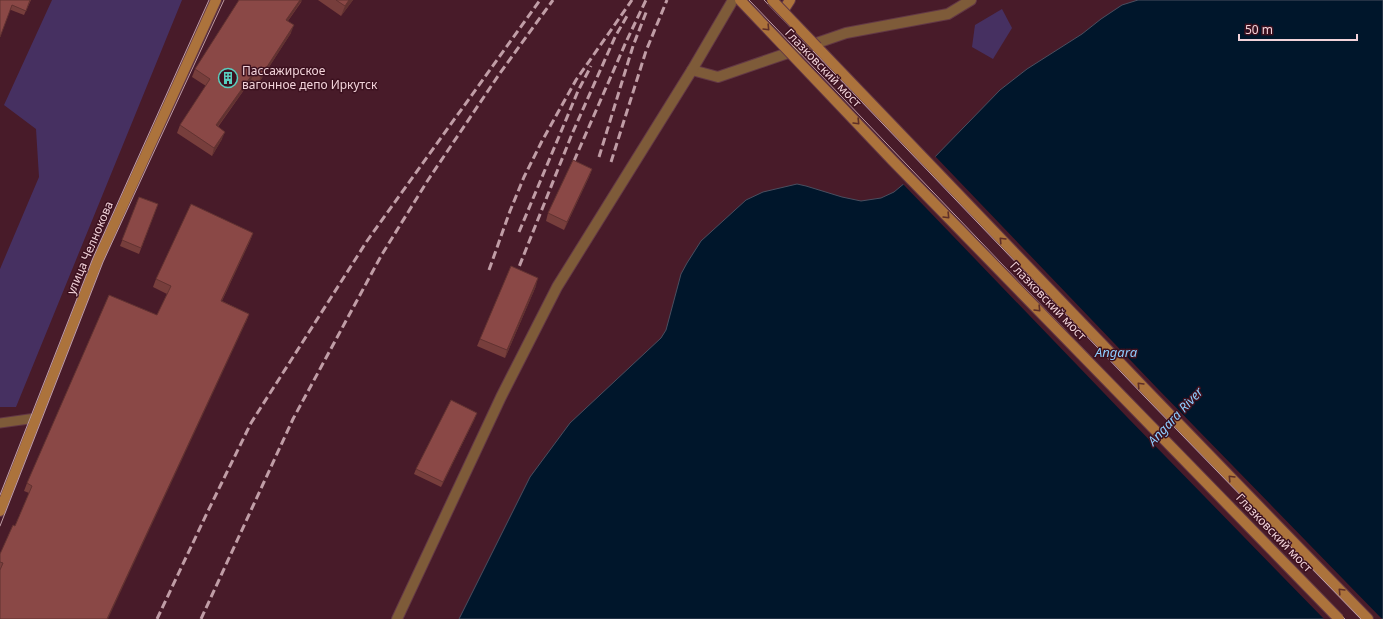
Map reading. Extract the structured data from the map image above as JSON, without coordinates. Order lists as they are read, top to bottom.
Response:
{
  "streets": {
    "main road": ["Глазковский мост", "улица Челнокова"]
  },
  "water": ["Angara", "Angara River"],
  "places": {
    "building": ["Пассажирское вагонное депо Иркутск"]
  },
  "scale_bar": "50 m"
}
